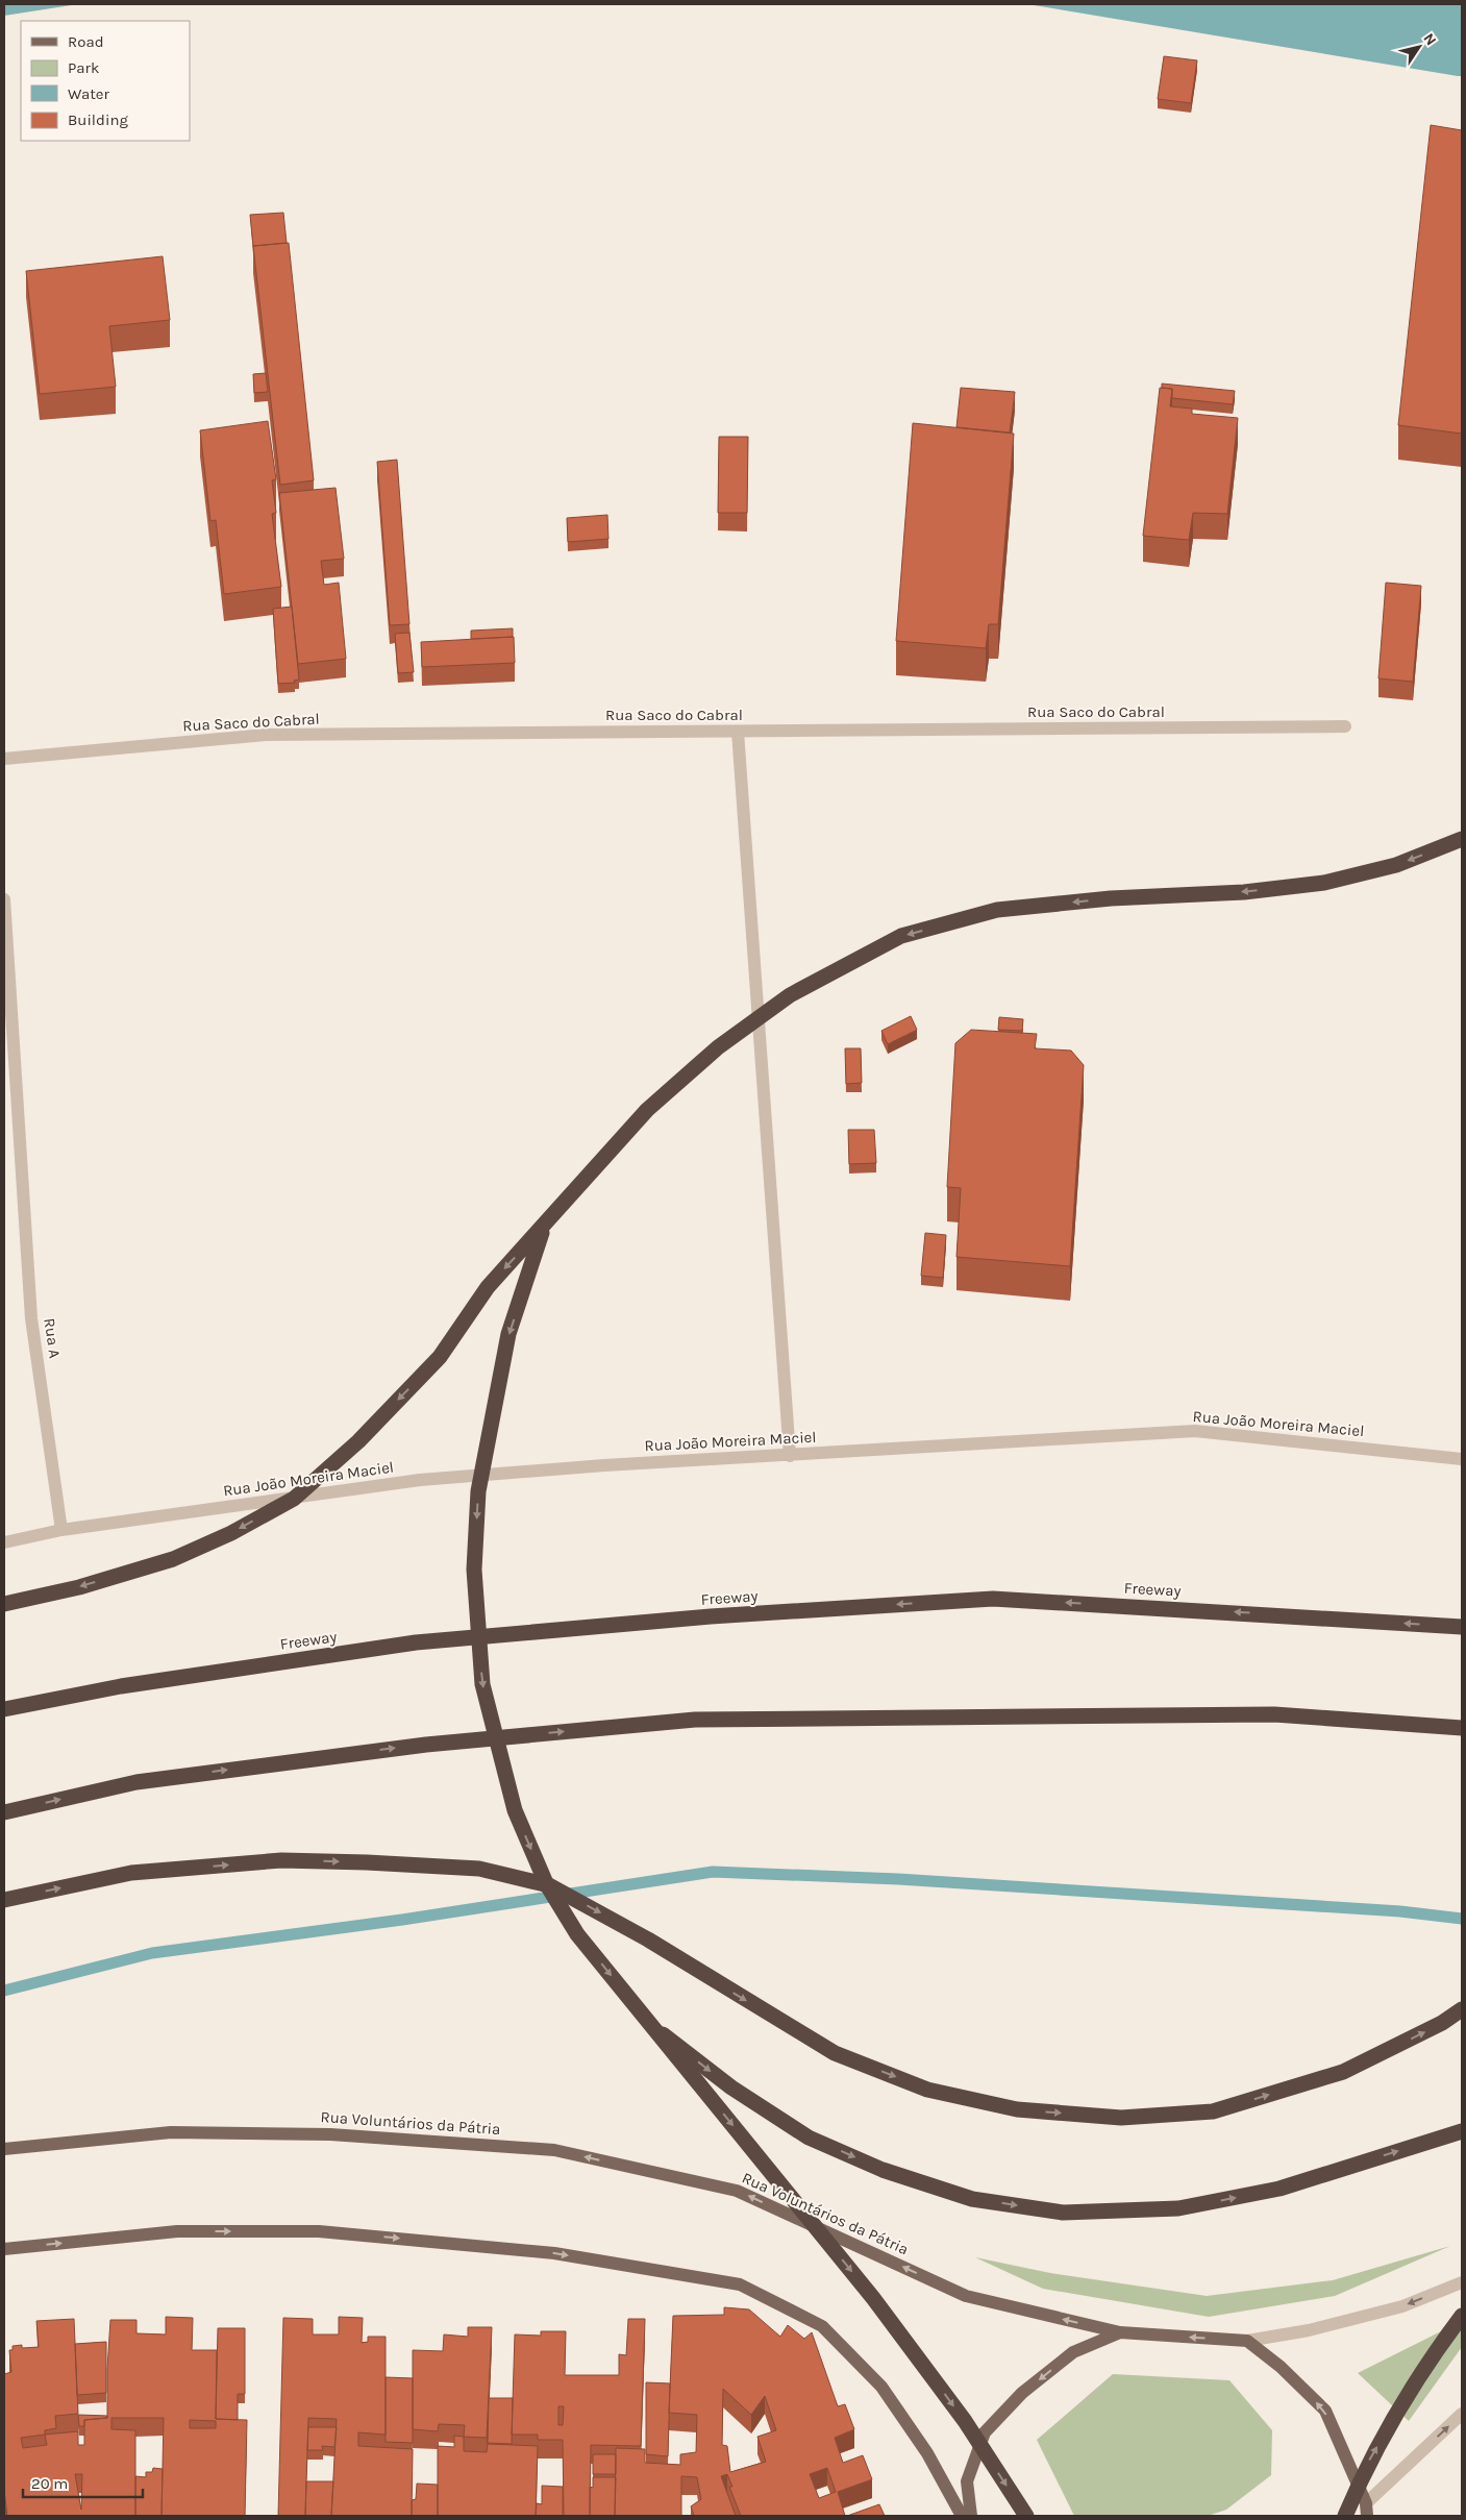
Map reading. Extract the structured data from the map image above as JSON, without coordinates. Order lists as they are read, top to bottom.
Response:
{
  "streets": {
    "highway": ["Freeway"],
    "main road": ["Rua Voluntários da Pátria"],
    "street": ["Rua Saco do Cabral", "Rua A", "Rua João Moreira Maciel"]
  },
  "crossings": [
    ["Rua A", "Rua João Moreira Maciel"]
  ],
  "legend": [
    "Road",
    "Park",
    "Water",
    "Building"
  ],
  "scale_bar": "20 m",
  "north": "top right"
}
